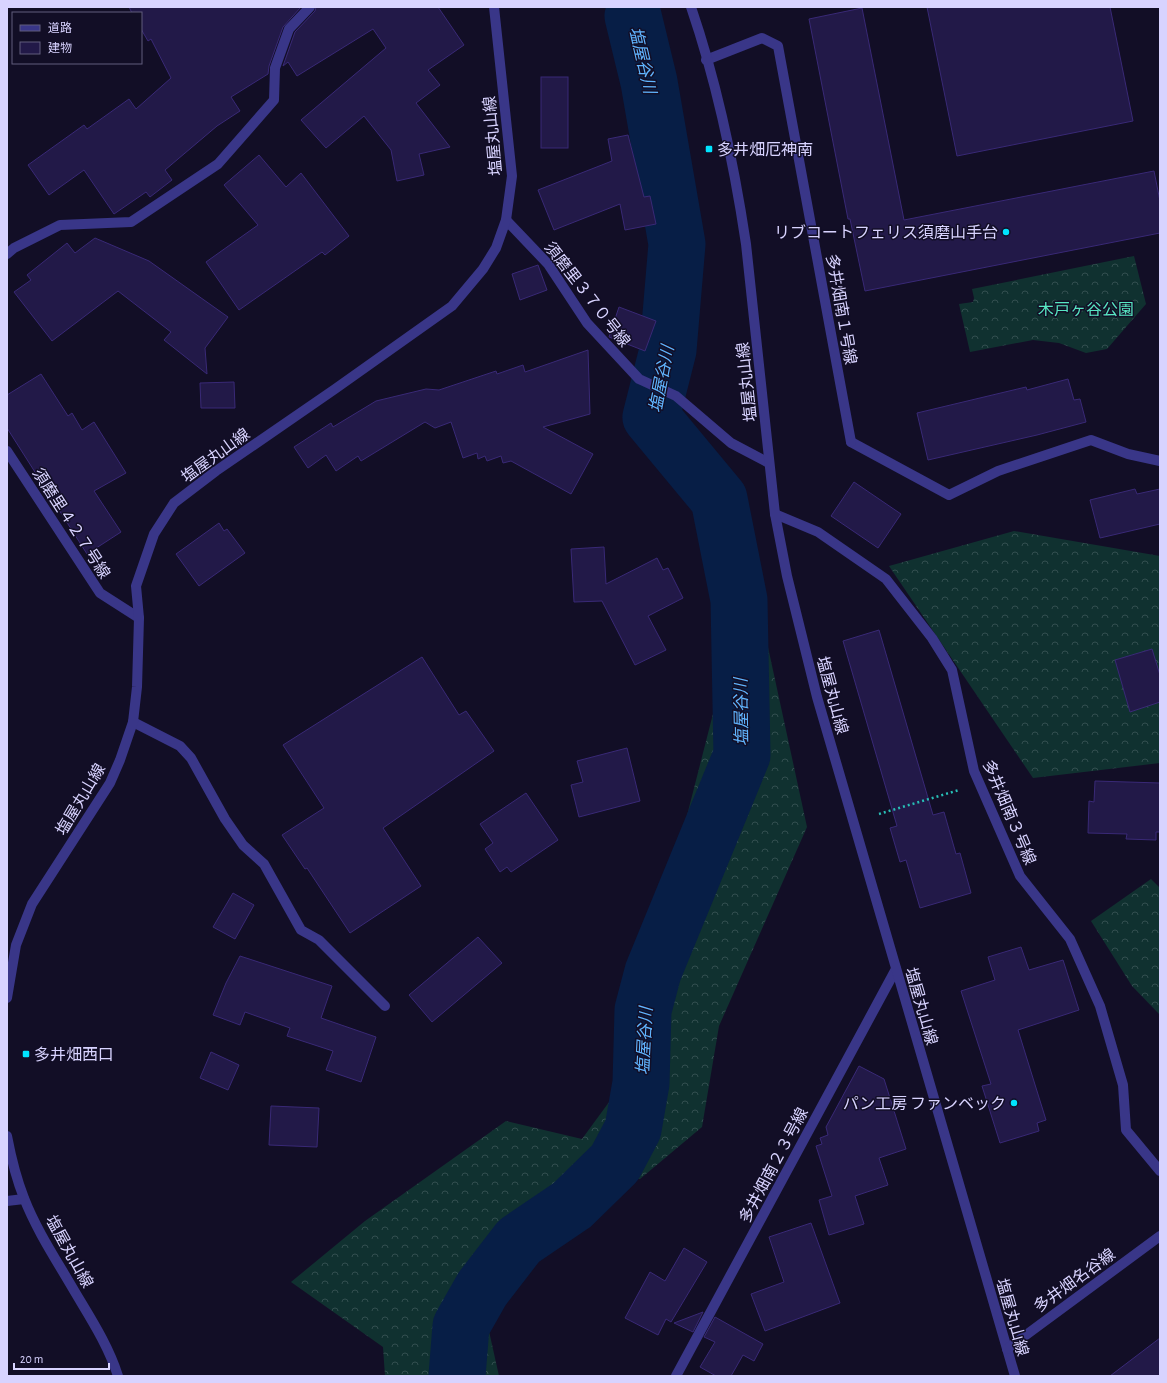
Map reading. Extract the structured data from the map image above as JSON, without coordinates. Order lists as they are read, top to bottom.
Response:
{
  "streets": {
    "street": [
      "塩屋丸山線",
      "須磨里３７０号線",
      "多井畑南１号線",
      "須磨里４２７号線",
      "多井畑南３号線",
      "多井畑南２３号線",
      "多井畑名谷線"
    ]
  },
  "crossings": [
    ["塩屋丸山線", "須磨里３７０号線"],
    ["塩屋丸山線", "多井畑南１号線"],
    ["塩屋丸山線", "須磨里４２７号線"],
    ["塩屋丸山線", "多井畑南３号線"],
    ["塩屋丸山線", "多井畑南２３号線"],
    ["塩屋丸山線", "多井畑名谷線"]
  ],
  "water": ["塩屋谷川"],
  "parks": ["木戸ヶ谷公園"],
  "places": {
    "transit": ["多井畑厄神南", "多井畑西口"],
    "other": ["リブコートフェリス須磨山手台", "パン工房 ファンベック"]
  },
  "legend": ["道路", "建物"],
  "scale_bar": "20 m"
}
